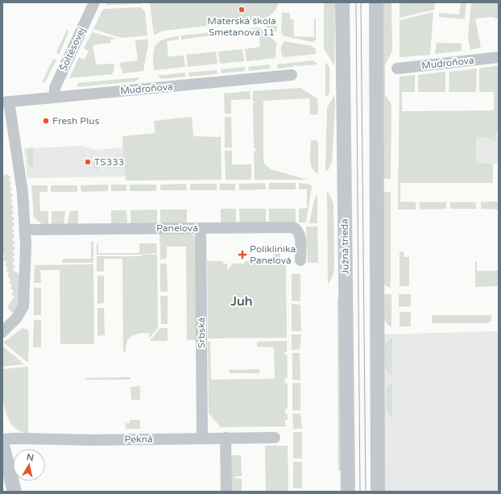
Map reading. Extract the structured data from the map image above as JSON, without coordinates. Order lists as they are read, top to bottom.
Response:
{
  "streets": {
    "street": [
      "Šoltésovej",
      "Mudroňova",
      "Panelová",
      "Južná trieda",
      "Srbská",
      "Pekná"
    ]
  },
  "crossings": [
    ["Šoltésovej", "Mudroňova"],
    ["Panelová", "Srbská"],
    ["Srbská", "Pekná"]
  ],
  "districts": ["Juh"],
  "places": {
    "other": ["Materská škola Smetanova 11", "Fresh Plus", "TS333"],
    "health": ["Poliklinika Panelová"]
  },
  "north": "top"
}
